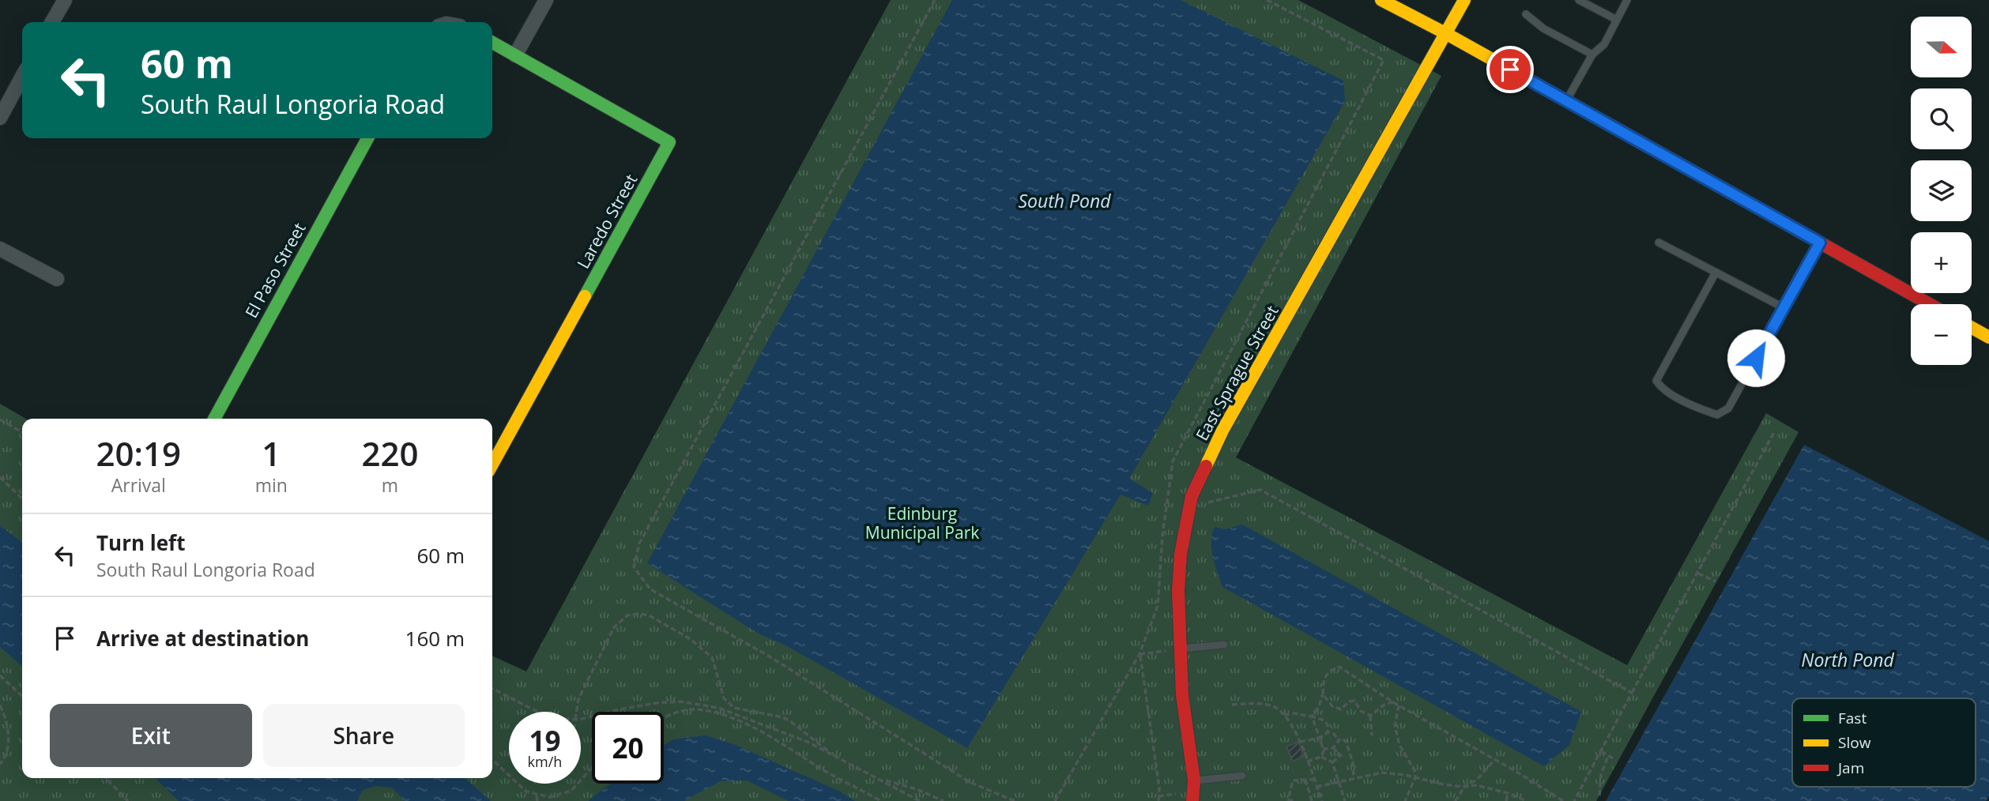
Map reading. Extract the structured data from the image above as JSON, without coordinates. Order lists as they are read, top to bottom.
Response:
{
  "streets": {
    "street": ["Laredo Street", "El Paso Street", "East Sprague Street"]
  },
  "water": ["South Pond", "North Pond"],
  "parks": ["Edinburg Municipal Park"],
  "legend": ["Fast", "Slow", "Jam"],
  "north": "right",
  "page": {
    "map_buttons": ["+", "−"],
    "turn": ["60 m", "South Raul Longoria Road"],
    "eta": [
      "20:19",
      "Arrival",
      "1",
      "min",
      "220",
      "m"
    ],
    "list": [
      {
        "name": "Turn left",
        "note": "South Raul Longoria Road",
        "value": "60 m"
      },
      {
        "name": "Arrive at destination",
        "value": "160 m"
      }
    ],
    "buttons": ["Exit", "Share"],
    "speed": "19 km/h",
    "limit": "20"
  }
}
